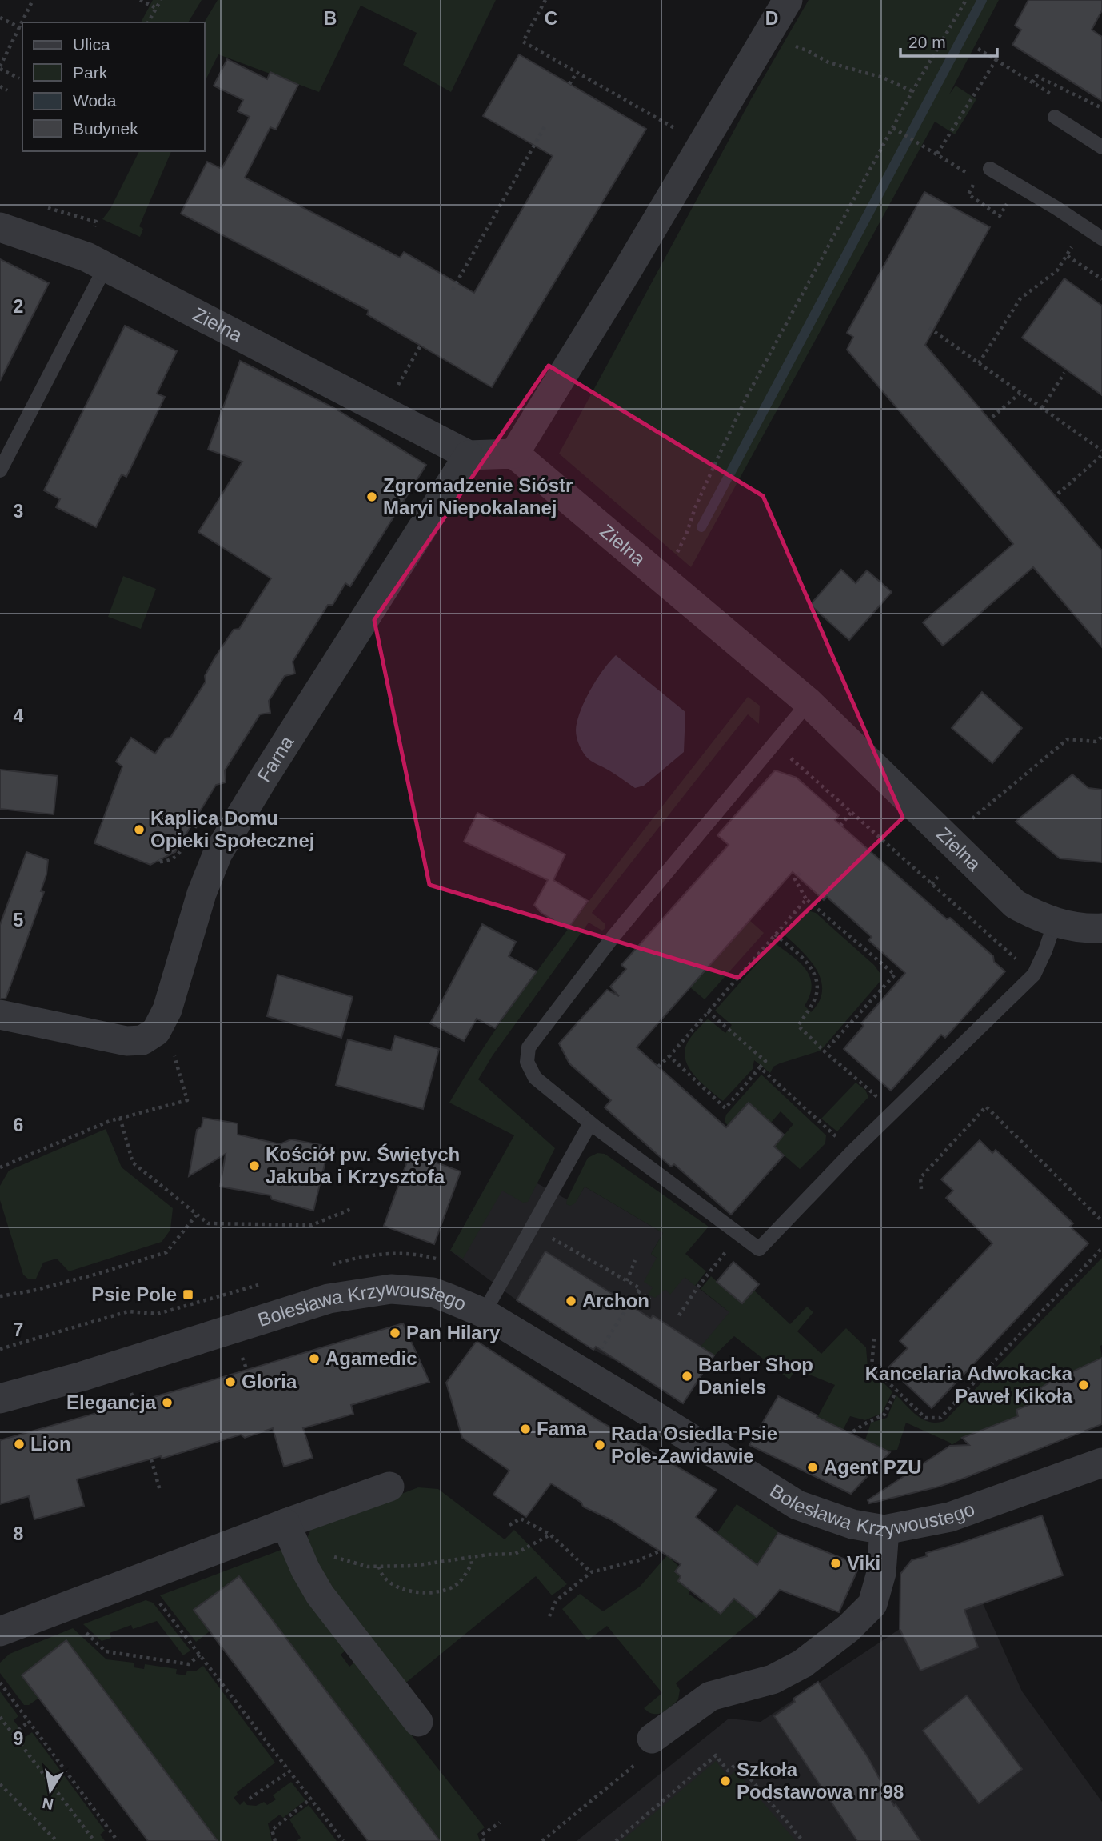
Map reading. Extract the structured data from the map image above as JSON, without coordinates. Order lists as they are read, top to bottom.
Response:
{
  "streets": {
    "street": ["Zielna", "Farna", "Bolesława Krzywoustego"]
  },
  "crossings": [
    ["Zielna", "Farna"]
  ],
  "places": {
    "other": [
      "Zgromadzenie Sióstr Maryi Niepokalanej",
      "Kaplica Domu Opieki Społecznej",
      "Kościół pw. Świętych Jakuba i Krzysztofa",
      "Archon",
      "Pan Hilary",
      "Agamedic",
      "Barber Shop Daniels",
      "Gloria",
      "Kancelaria Adwokacka Paweł Kikoła",
      "Elegancja",
      "Fama",
      "Lion",
      "Rada Osiedla Psie Pole-Zawidawie",
      "Agent PZU",
      "Viki",
      "Szkoła Podstawowa nr 98"
    ],
    "transit": ["Psie Pole"]
  },
  "legend": [
    "Ulica",
    "Park",
    "Woda",
    "Budynek"
  ],
  "scale_bar": "20 m",
  "north": "bottom",
  "grid": {
    "columns": ["B", "C", "D"],
    "rows": [
      "2",
      "3",
      "4",
      "5",
      "6",
      "7",
      "8",
      "9"
    ]
  }
}
